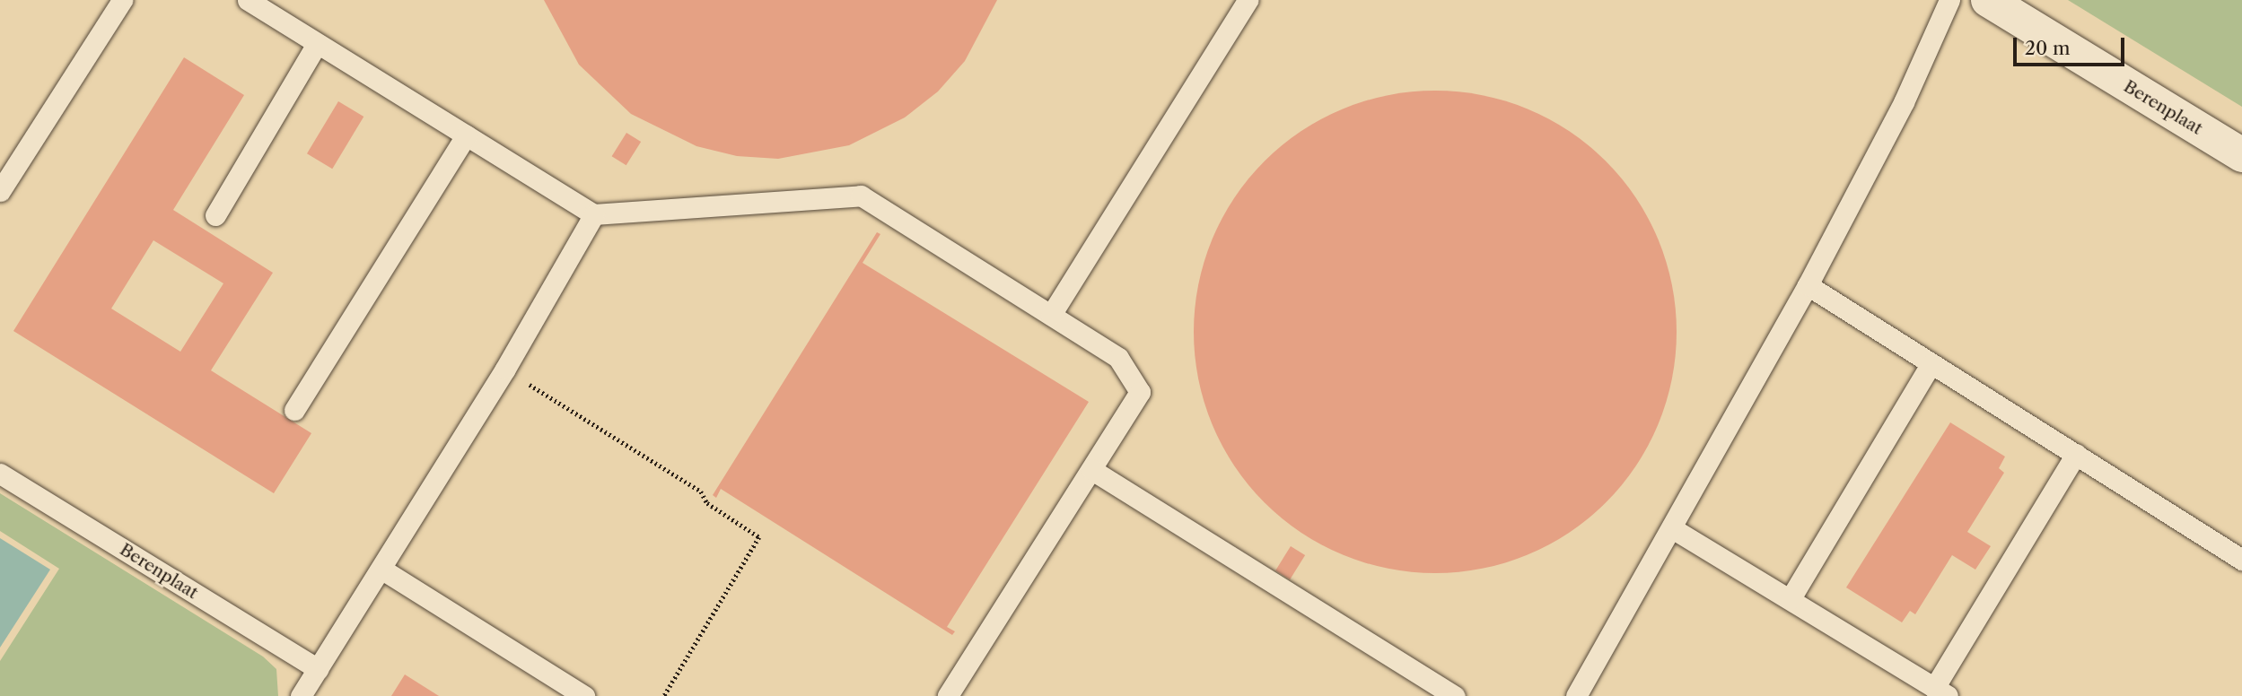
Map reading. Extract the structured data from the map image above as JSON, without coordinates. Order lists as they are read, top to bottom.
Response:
{
  "streets": {
    "street": ["Berenplaat"]
  },
  "scale_bar": "20 m"
}
